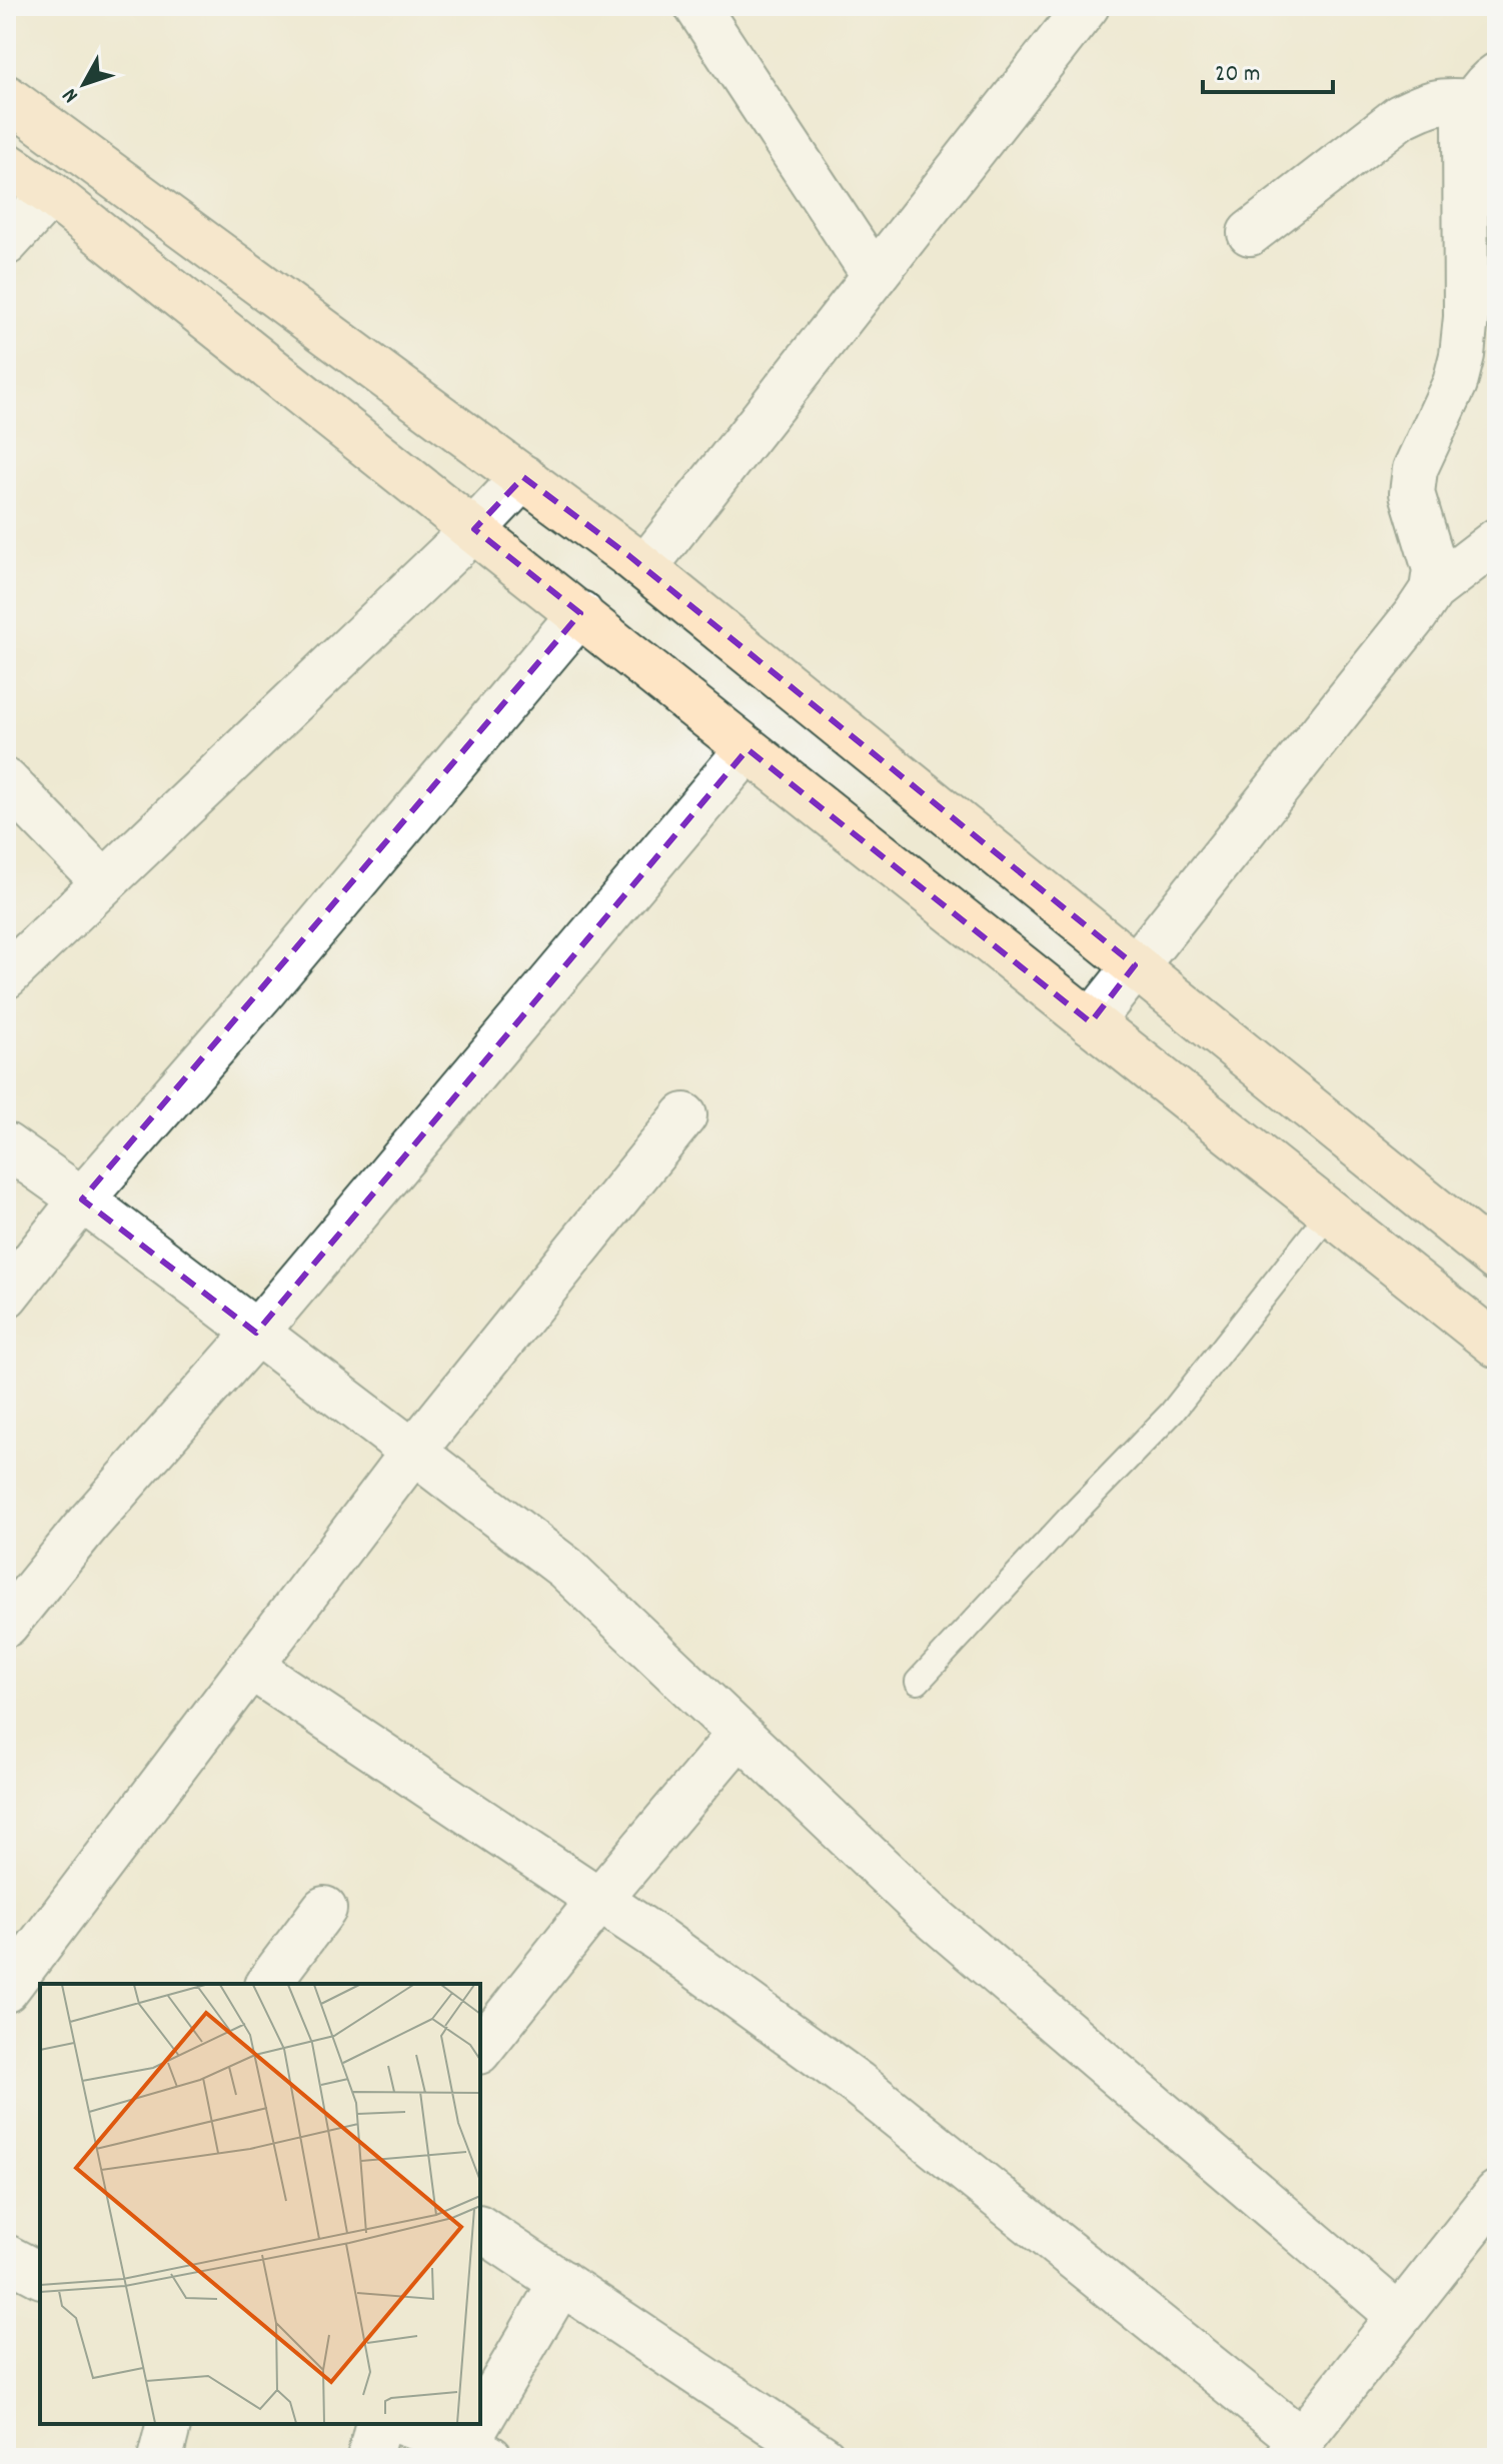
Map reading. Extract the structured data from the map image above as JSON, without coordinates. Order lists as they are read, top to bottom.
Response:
{
  "scale_bar": "20 m",
  "north": "bottom left"
}
